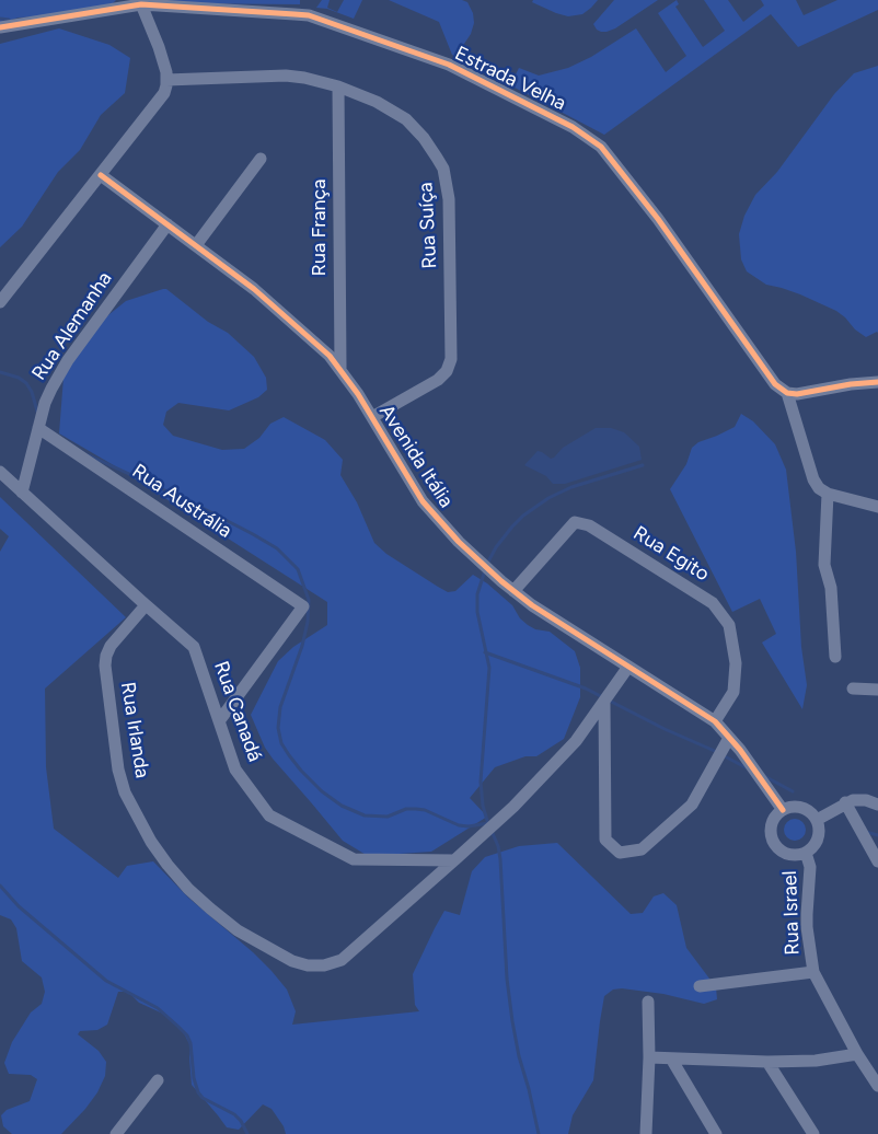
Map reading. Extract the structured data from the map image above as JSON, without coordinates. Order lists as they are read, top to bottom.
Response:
{
  "streets": {
    "street": [
      "Estrada Velha",
      "Rua Suíça",
      "Rua França",
      "Rua Alemanha",
      "Avenida Itália",
      "Rua Austrália",
      "Rua Egito",
      "Rua Canadá",
      "Rua Irlanda",
      "Rua Israel"
    ]
  },
  "crossings": [
    ["Rua Suíça", "Rua França"],
    ["Rua Suíça", "Avenida Itália"],
    ["Rua França", "Avenida Itália"],
    ["Rua Alemanha", "Avenida Itália"],
    ["Rua Alemanha", "Rua Austrália"],
    ["Rua Alemanha", "Rua Canadá"],
    ["Avenida Itália", "Rua Egito"],
    ["Avenida Itália", "Rua Israel"],
    ["Rua Austrália", "Rua Canadá"],
    ["Rua Canadá", "Rua Irlanda"]
  ]
}
